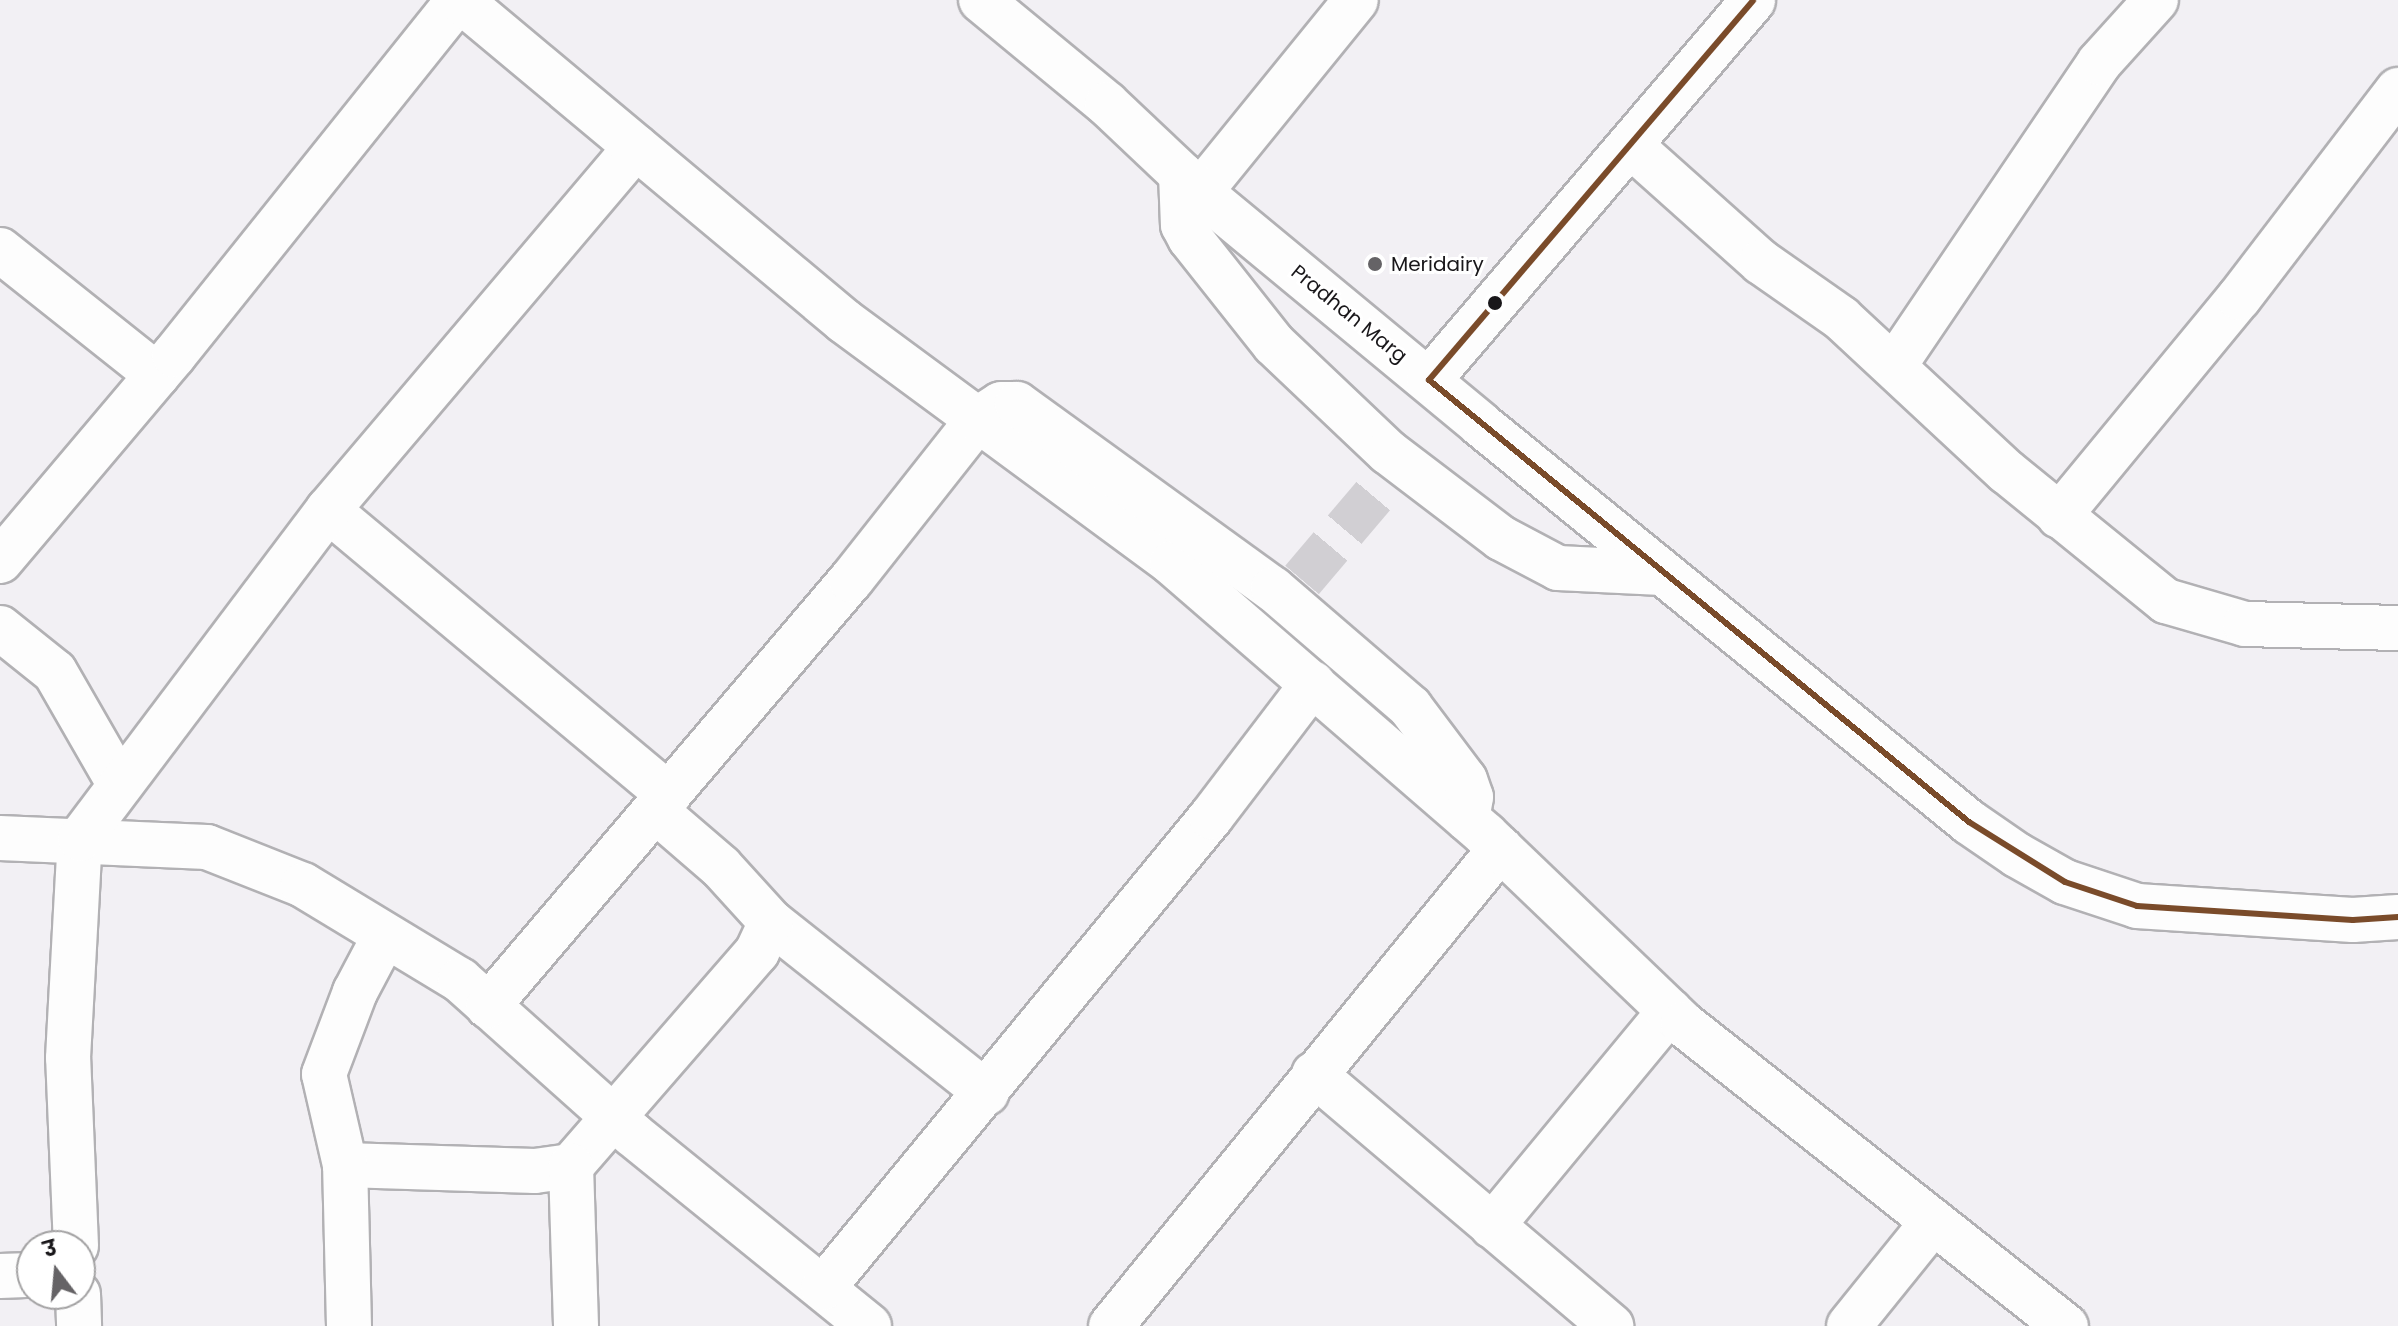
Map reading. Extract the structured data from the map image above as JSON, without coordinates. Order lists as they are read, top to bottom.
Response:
{
  "streets": {
    "street": ["Pradhan Marg"]
  },
  "places": ["Meridairy"],
  "north": "top"
}
